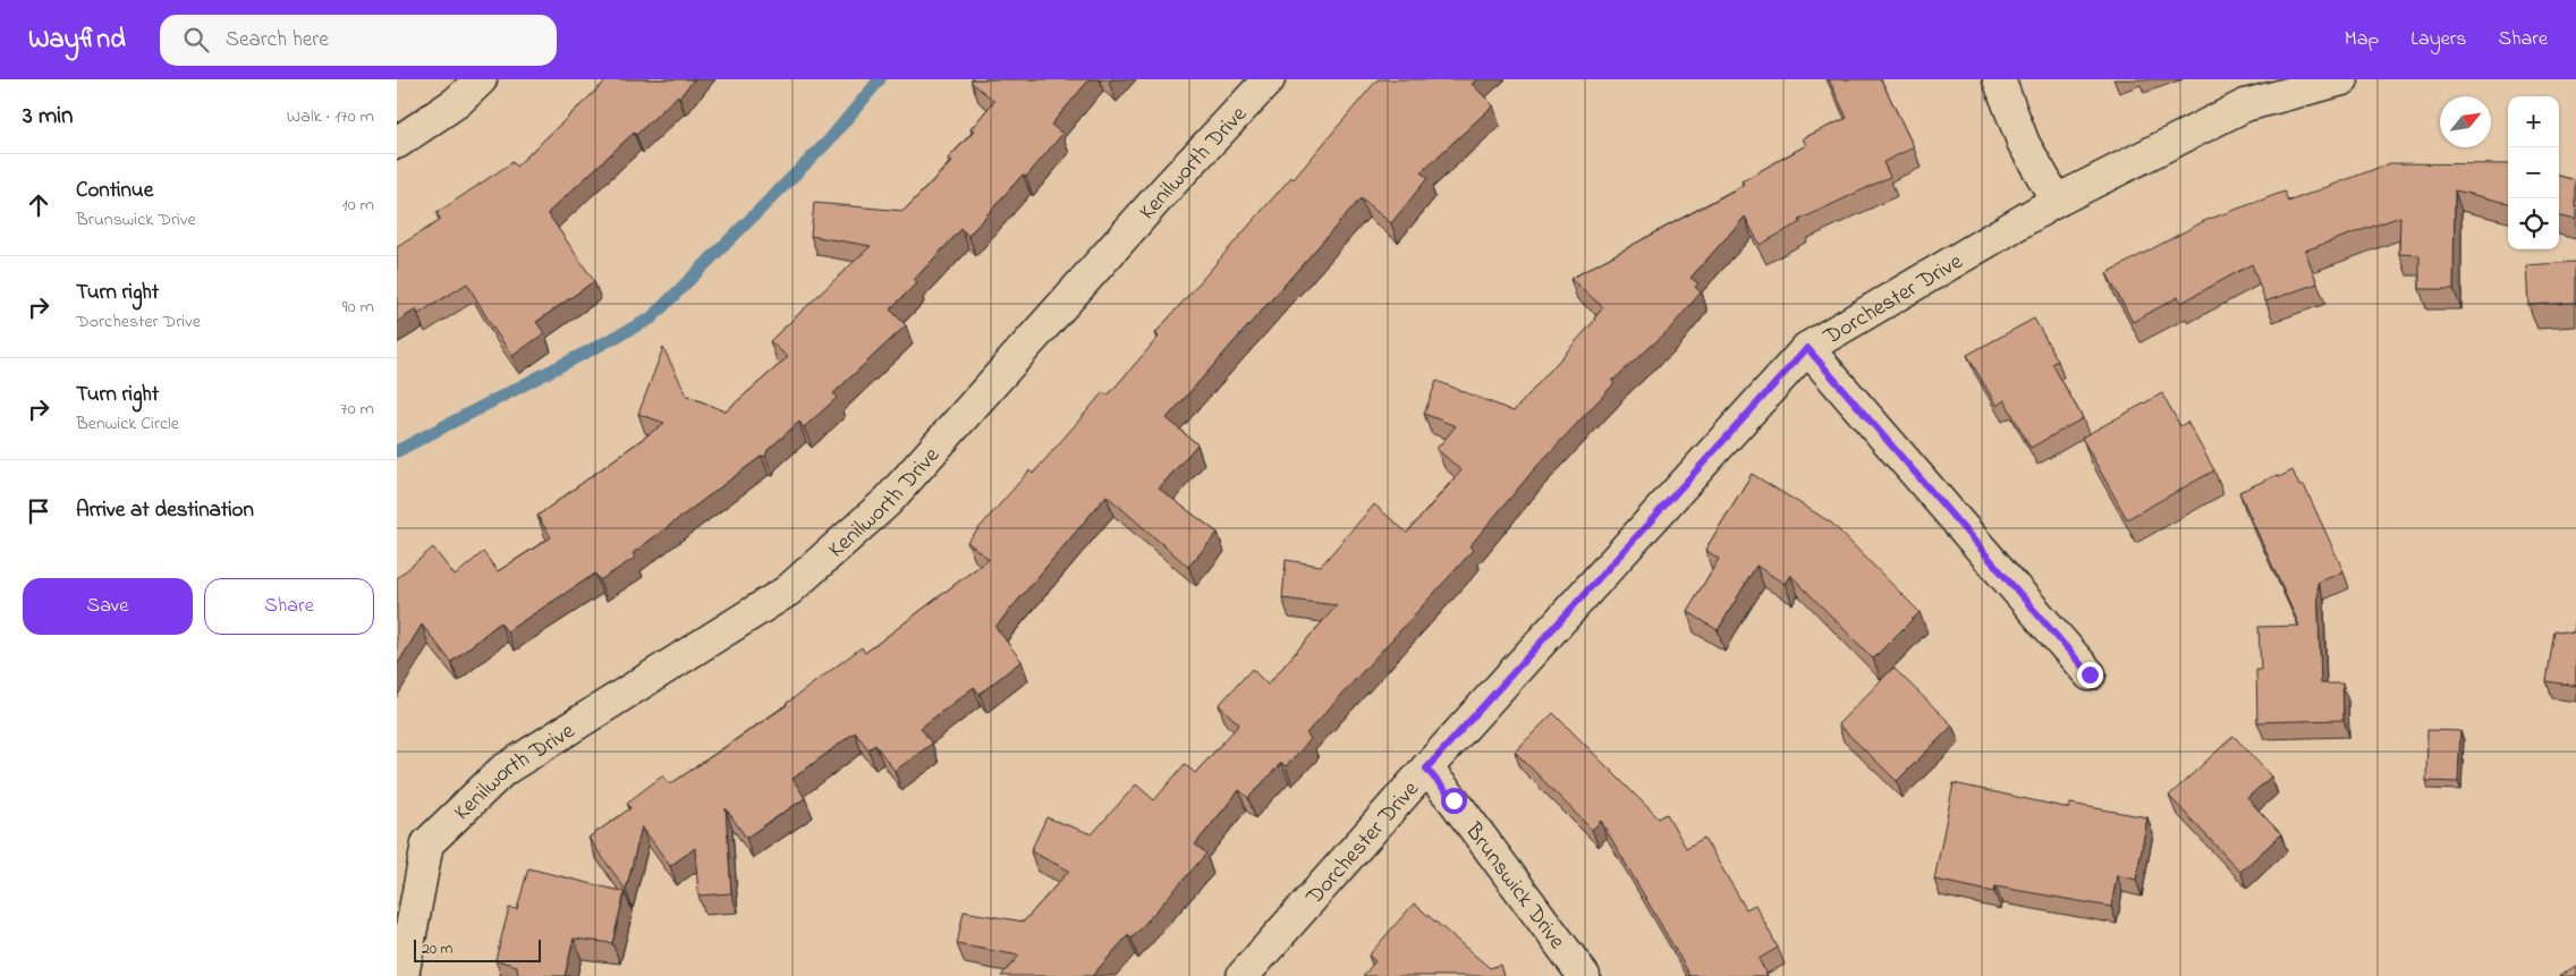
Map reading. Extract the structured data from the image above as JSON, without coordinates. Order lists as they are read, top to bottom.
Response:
{
  "streets": {
    "street": ["Kenilworth Drive", "Dorchester Drive", "Brunswick Drive"]
  },
  "crossings": [
    ["Dorchester Drive", "Brunswick Drive"]
  ],
  "scale_bar": "20 m",
  "north": "top right",
  "page": {
    "header": "Wayfind",
    "search": "Search here",
    "nav": ["Map", "Layers", "Share"],
    "heading": ["3 min", "Walk · 170 m"],
    "map_buttons": ["+", "−"],
    "list": [
      ["Continue", "Brunswick Drive", "10 m"],
      ["Turn right", "Dorchester Drive", "90 m"],
      ["Turn right", "Benwick Circle", "70 m"],
      "Arrive at destination"
    ],
    "buttons": ["Save", "Share"],
    "scale": "20 m"
  }
}
